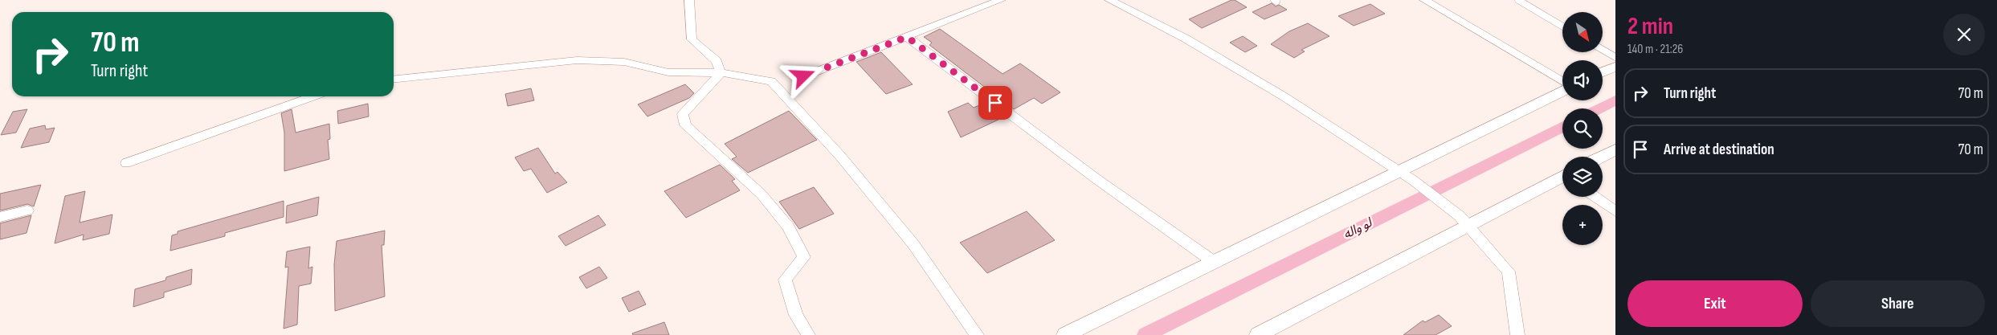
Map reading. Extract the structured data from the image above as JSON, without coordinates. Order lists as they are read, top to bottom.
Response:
{
  "water": ["لو واله"],
  "north": "bottom right",
  "page": {
    "heading": ["2 min", "140 m · 21:26"],
    "map_buttons": "+",
    "turn": ["70 m", "Turn right"],
    "list": [
      {
        "name": "Turn right",
        "value": "70 m"
      },
      {
        "name": "Arrive at destination",
        "value": "70 m"
      }
    ],
    "buttons": ["Exit", "Share"]
  }
}
